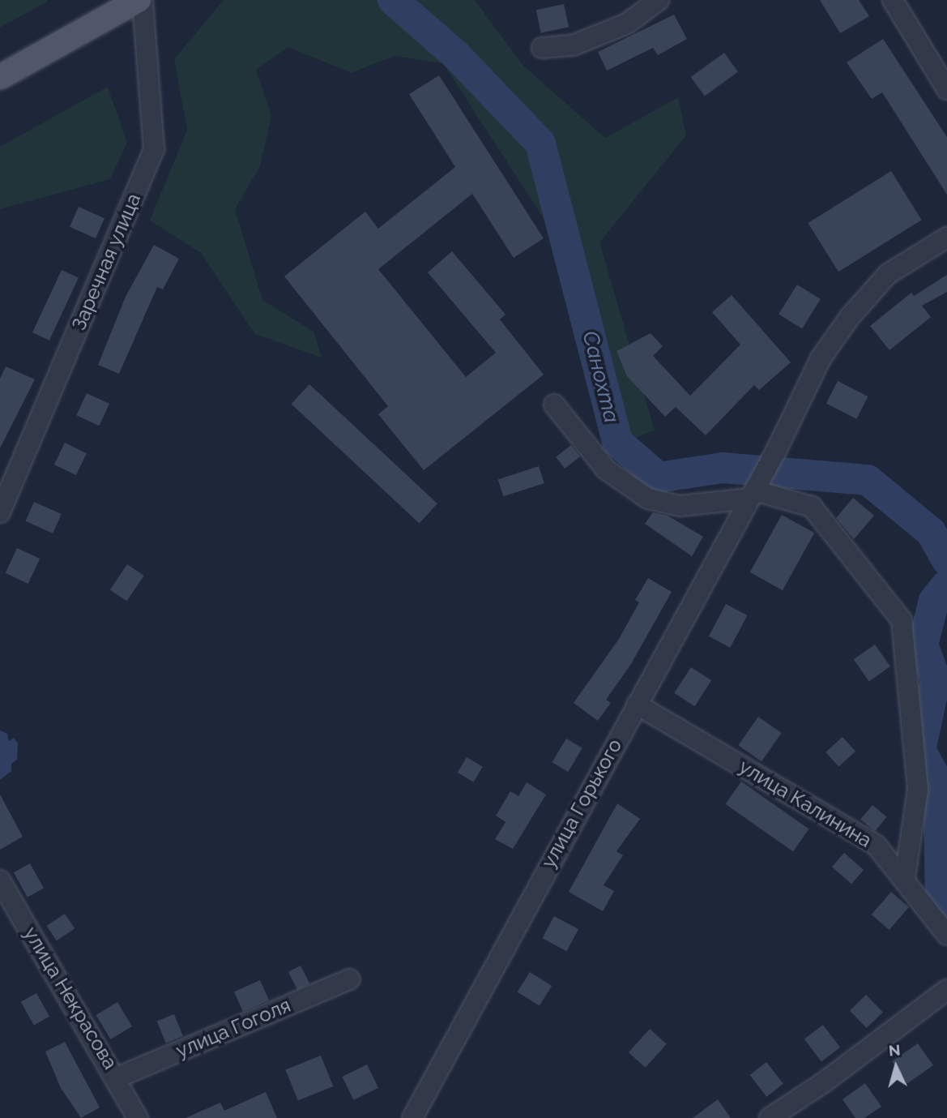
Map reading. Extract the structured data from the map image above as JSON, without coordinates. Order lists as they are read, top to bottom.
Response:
{
  "streets": {
    "street": [
      "Заречная улица",
      "улица Горького",
      "улица Калинина",
      "улица Некрасова",
      "улица Гоголя"
    ]
  },
  "crossings": [
    ["улица Горького", "улица Калинина"],
    ["улица Некрасова", "улица Гоголя"]
  ],
  "water": ["Санохта"],
  "north": "top"
}
